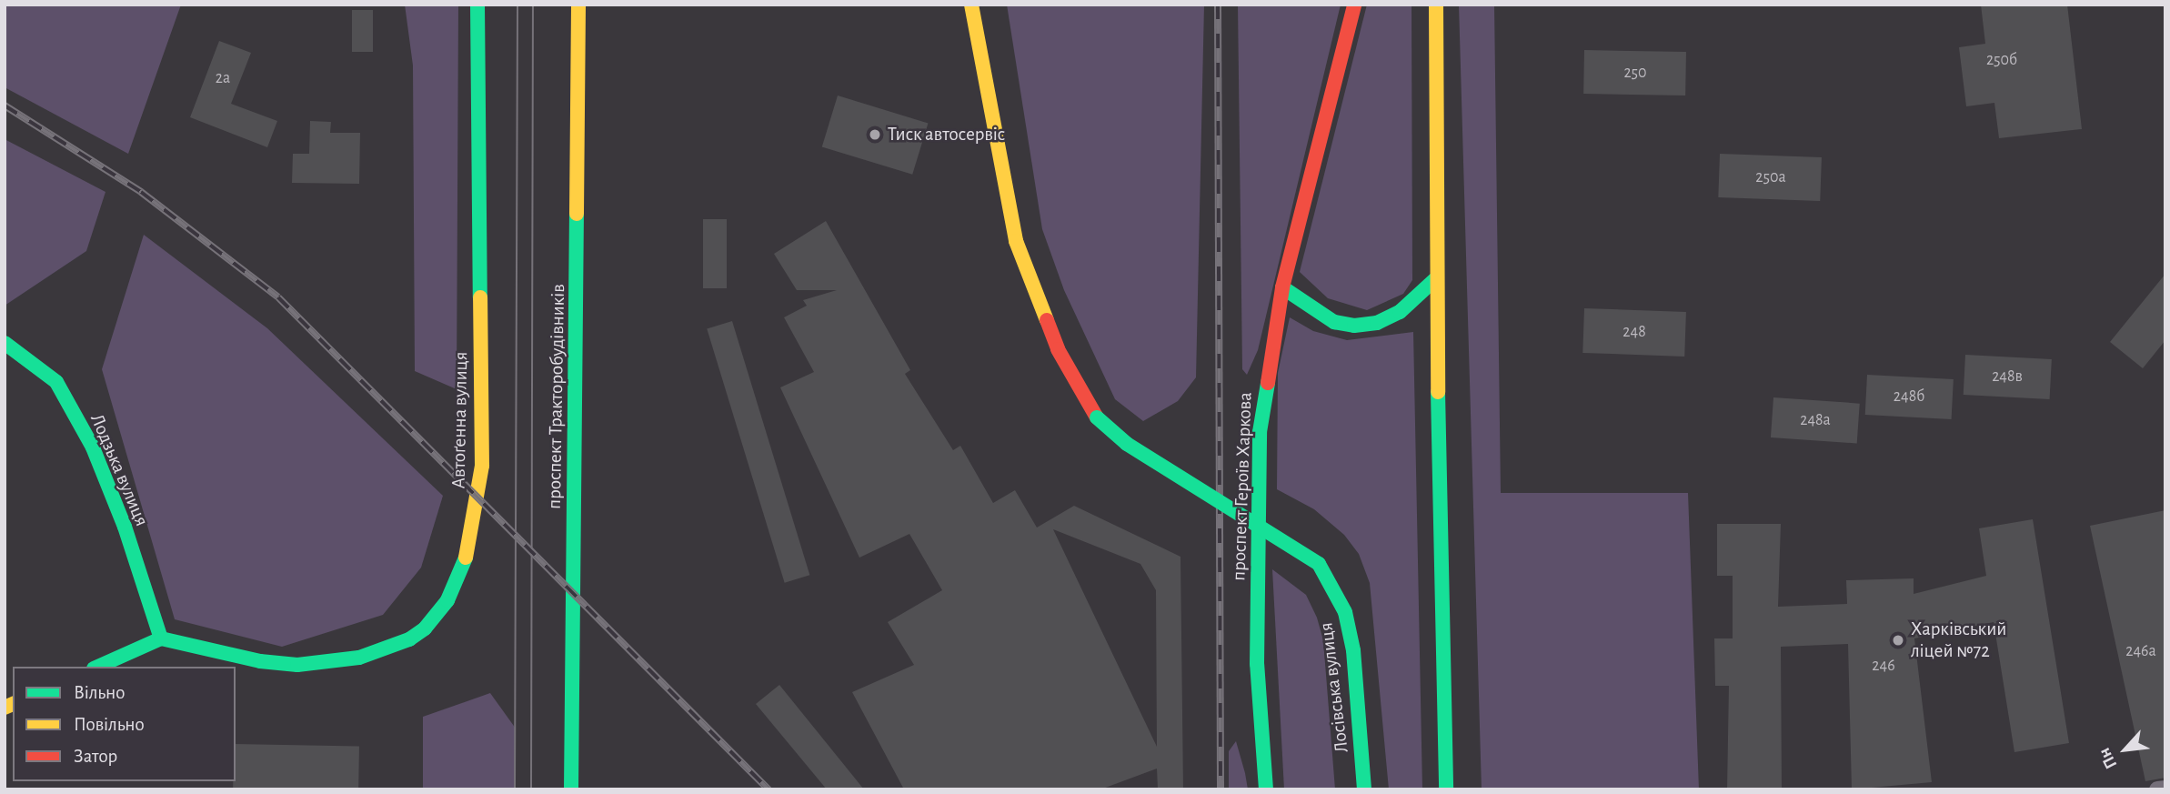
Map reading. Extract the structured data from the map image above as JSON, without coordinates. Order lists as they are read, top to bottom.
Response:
{
  "streets": {
    "main road": [
      "проспект Тракторобудівників",
      "Автоґенна вулиця",
      "Лодзька вулиця",
      "проспект Героїв Харкова",
      "Лосівська вулиця"
    ]
  },
  "crossings": [
    ["Автоґенна вулиця", "Лодзька вулиця"]
  ],
  "places": ["Тиск автосервіс", "Харківський ліцей №72"],
  "house_numbers": [
    "250б",
    "250",
    "2а",
    "250а",
    "248",
    "248в",
    "248б",
    "248а",
    "246а",
    "246"
  ],
  "legend": ["Вільно", "Повільно", "Затор"],
  "north": "bottom left"
}
